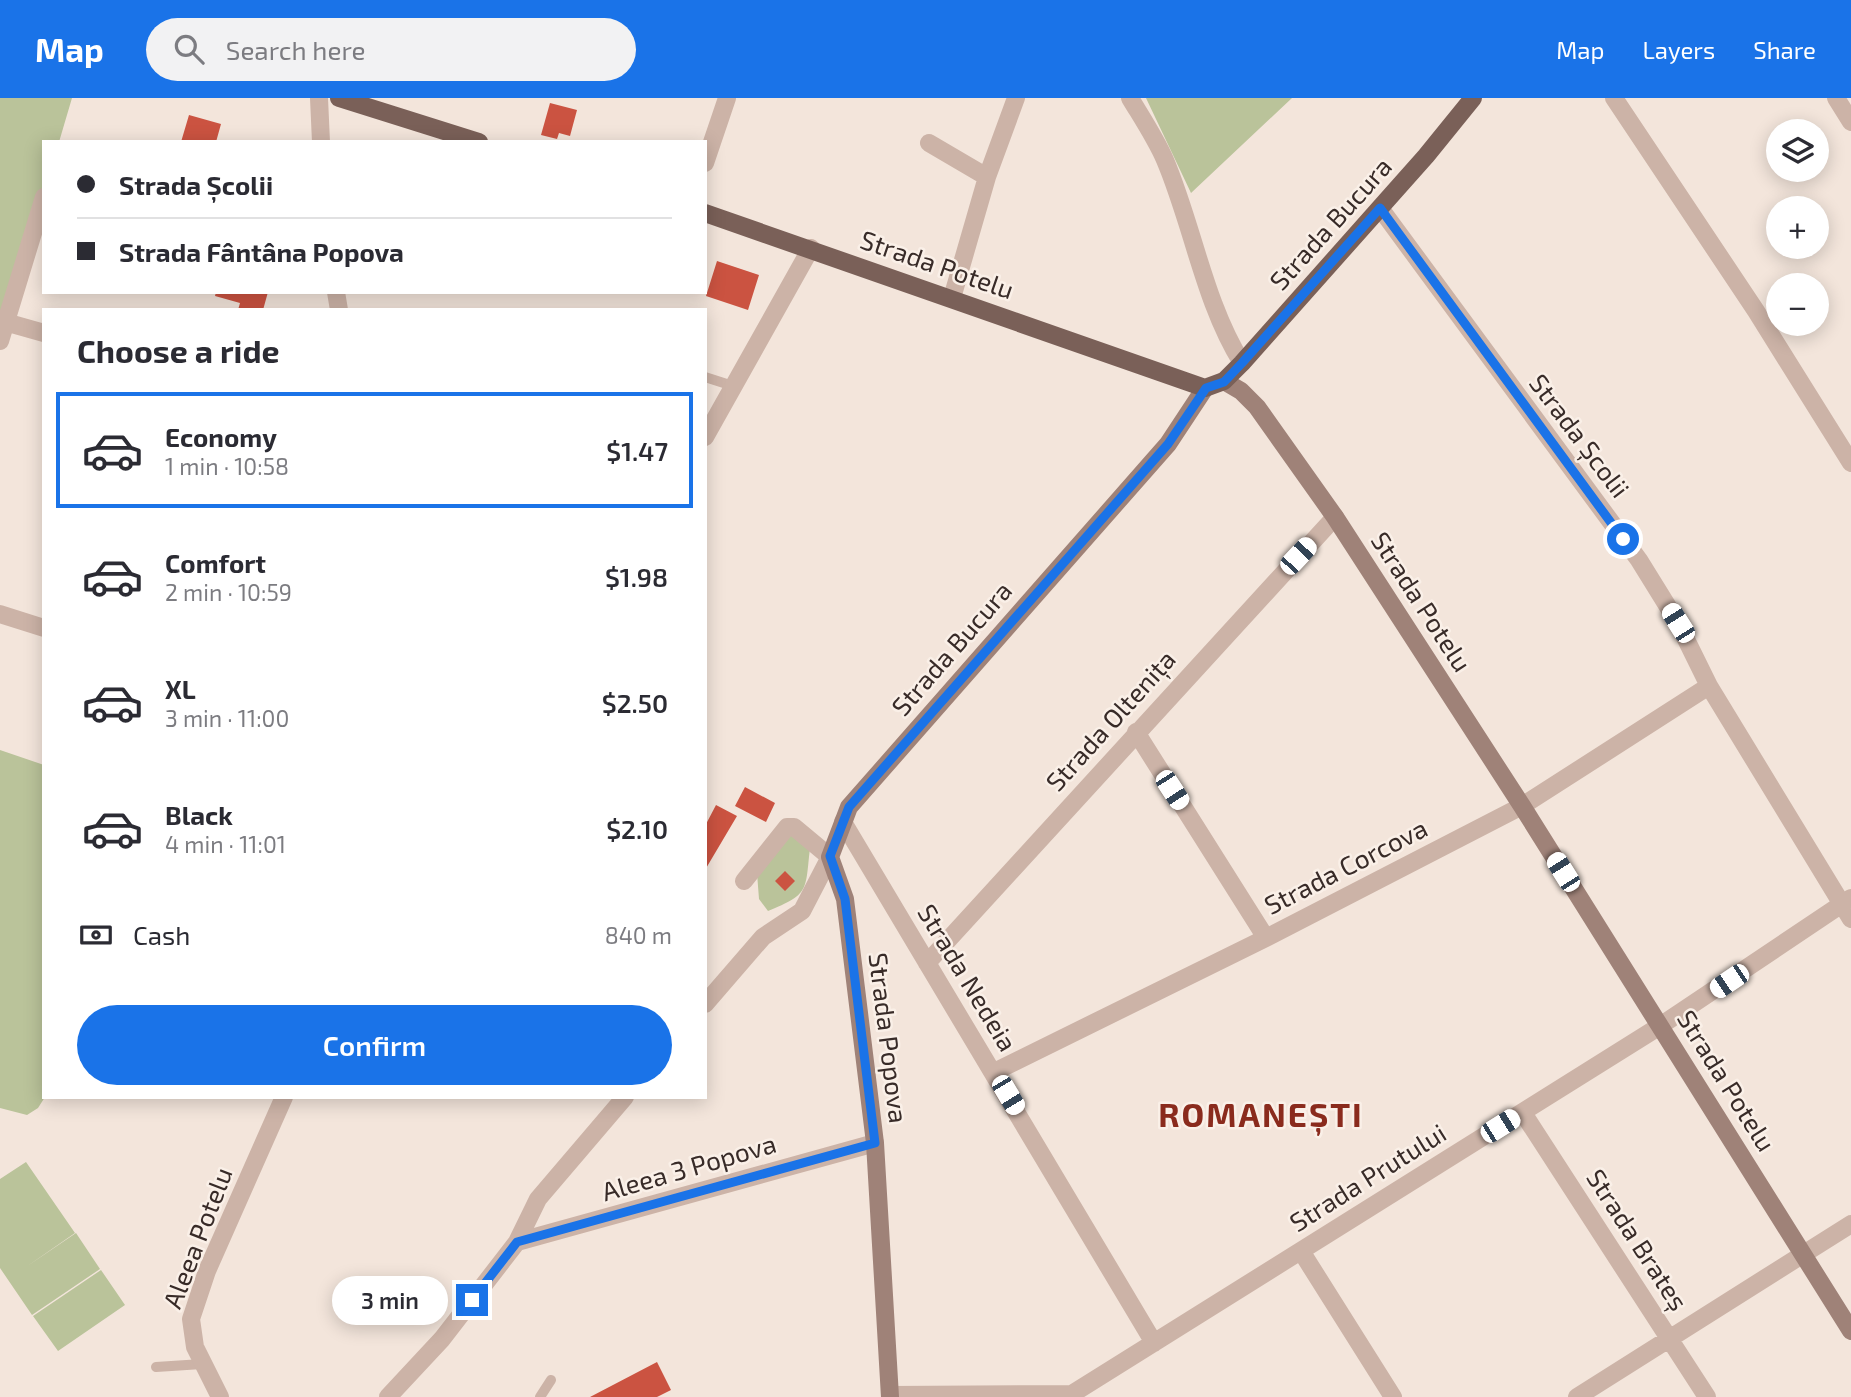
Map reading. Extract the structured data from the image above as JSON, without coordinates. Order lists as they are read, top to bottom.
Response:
{
  "streets": {
    "main road": ["Strada Bucura", "Strada Potelu"],
    "street": [
      "Strada Școlii",
      "Strada Oltenița",
      "Strada Corcova",
      "Strada Nedeia",
      "Strada Popova",
      "Aleea 3 Popova",
      "Strada Prutului",
      "Aleea Potelu",
      "Strada Brateș"
    ]
  },
  "crossings": [
    ["Strada Bucura", "Strada Potelu"],
    ["Strada Bucura", "Strada Școlii"],
    ["Strada Bucura", "Strada Nedeia"],
    ["Strada Bucura", "Strada Popova"],
    ["Strada Potelu", "Strada Oltenița"],
    ["Strada Potelu", "Strada Corcova"],
    ["Strada Potelu", "Strada Prutului"],
    ["Strada Școlii", "Strada Corcova"],
    ["Strada Școlii", "Strada Prutului"],
    ["Strada Oltenița", "Strada Nedeia"],
    ["Strada Corcova", "Strada Nedeia"],
    ["Strada Nedeia", "Strada Prutului"],
    ["Strada Popova", "Aleea 3 Popova"],
    ["Strada Popova", "Strada Prutului"],
    ["Strada Prutului", "Strada Brateș"]
  ],
  "districts": ["ROMANEȘTI"],
  "page": {
    "header": "Map",
    "search": "Search here",
    "nav": ["Map", "Layers", "Share"],
    "map_buttons": ["+", "−"],
    "banner": ["Strada Școlii", "Strada Fântâna Popova"],
    "heading": "Choose a ride",
    "list": [
      {
        "name": "Economy",
        "note": "1 min · 10:58",
        "value": "$1.47"
      },
      {
        "name": "Comfort",
        "note": "2 min · 10:59",
        "value": "$1.98"
      },
      {
        "name": "XL",
        "note": "3 min · 11:00",
        "value": "$2.50"
      },
      {
        "name": "Black",
        "note": "4 min · 11:01",
        "value": "$2.10"
      }
    ],
    "pay": ["Cash", "840 m"],
    "buttons": "Confirm",
    "bubble": "3 min"
  }
}
